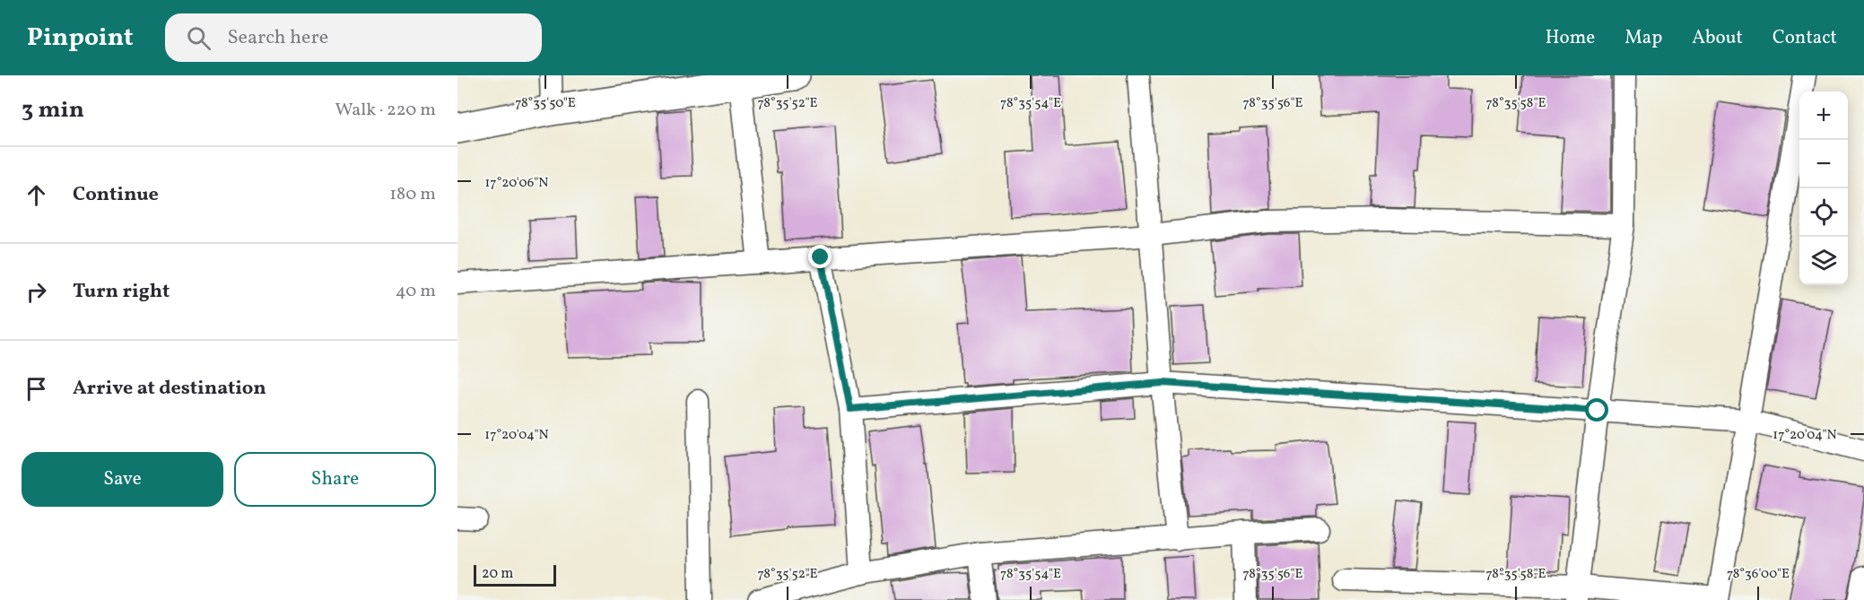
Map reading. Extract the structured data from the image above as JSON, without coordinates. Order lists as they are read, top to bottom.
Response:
{
  "scale_bar": "20 m",
  "page": {
    "header": "Pinpoint",
    "search": "Search here",
    "nav": [
      "Home",
      "Map",
      "About",
      "Contact"
    ],
    "heading": ["3 min", "Walk · 220 m"],
    "map_buttons": ["+", "−"],
    "list": [
      ["Continue", "180 m"],
      ["Turn right", "40 m"],
      "Arrive at destination"
    ],
    "buttons": ["Save", "Share"],
    "scale": "20 m"
  },
  "coordinates": [
    "78°35'50\"E",
    "78°35'52\"E",
    "78°35'54\"E",
    "78°35'56\"E",
    "78°35'58\"E",
    "17°20'06\"N",
    "17°20'04\"N",
    "78°36'00\"E"
  ]
}
